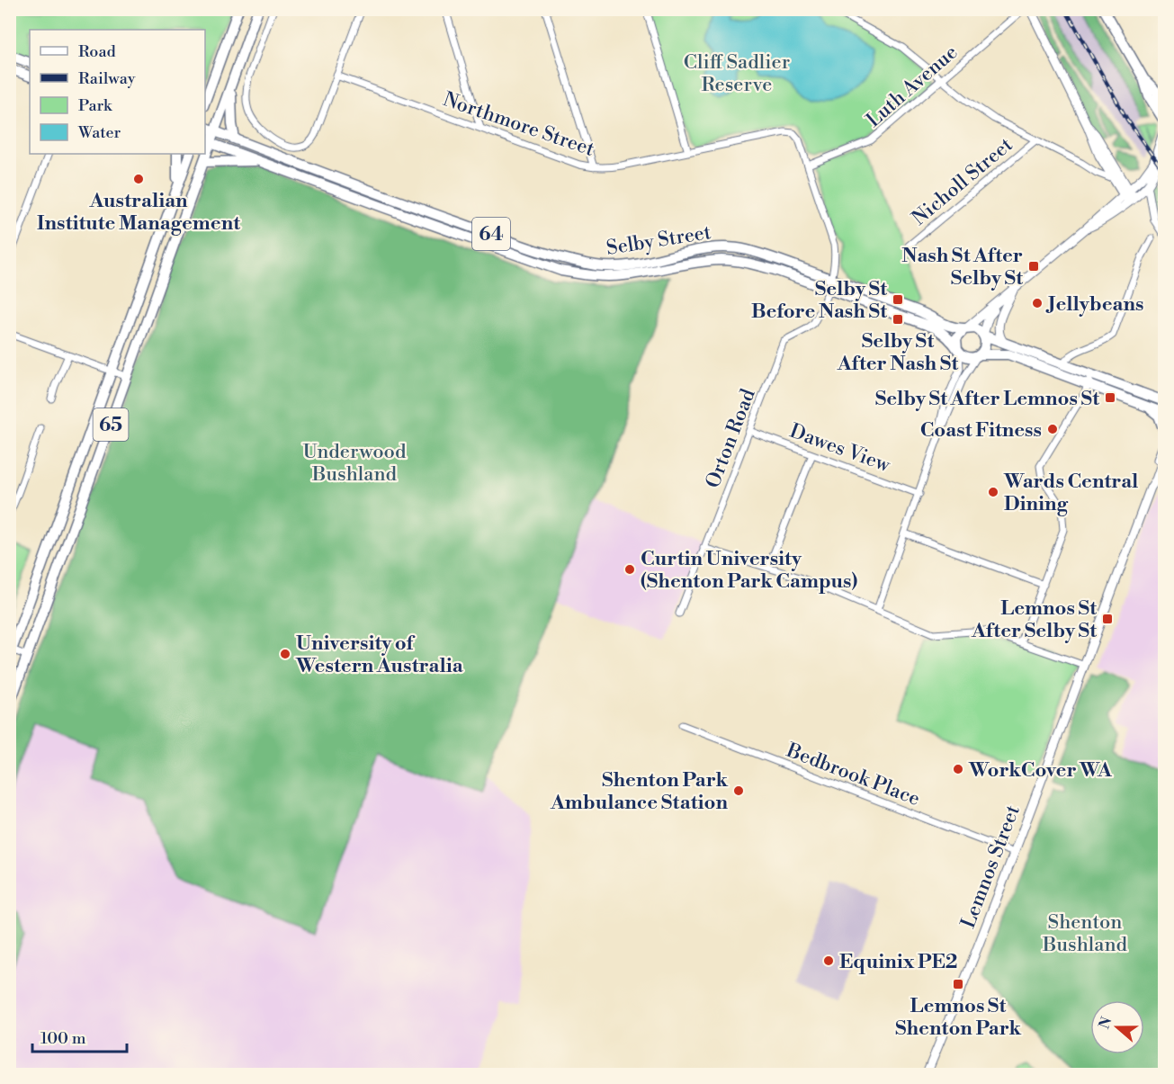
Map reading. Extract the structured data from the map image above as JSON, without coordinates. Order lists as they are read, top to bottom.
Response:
{
  "streets": {
    "main road": ["64", "Selby Street", "65"],
    "street": [
      "Luth Avenue",
      "Northmore Street",
      "Nicholl Street",
      "Orton Road",
      "Dawes View",
      "Bedbrook Place",
      "Lemnos Street"
    ]
  },
  "crossings": [
    ["Luth Avenue", "Orton Road"],
    ["Northmore Street", "Orton Road"],
    ["64", "Selby Street"],
    ["Selby Street", "65"],
    ["Selby Street", "Orton Road"],
    ["Orton Road", "Dawes View"],
    ["Bedbrook Place", "Lemnos Street"]
  ],
  "parks": ["Cliff Sadlier Reserve", "Underwood Bushland", "Shenton Bushland"],
  "places": {
    "other": [
      "Australian Institute Management",
      "Jellybeans",
      "Coast Fitness",
      "Wards Central Dining",
      "Curtin University (Shenton Park Campus)",
      "University of Western Australia",
      "WorkCover WA",
      "Shenton Park Ambulance Station",
      "Equinix PE2"
    ],
    "transit": [
      "Nash St After Selby St",
      "Selby St Before Nash St",
      "Selby St After Nash St",
      "Selby St After Lemnos St",
      "Lemnos St After Selby St",
      "Lemnos St Shenton Park"
    ]
  },
  "legend": [
    "Road",
    "Railway",
    "Park",
    "Water"
  ],
  "scale_bar": "100 m",
  "north": "left"
}
